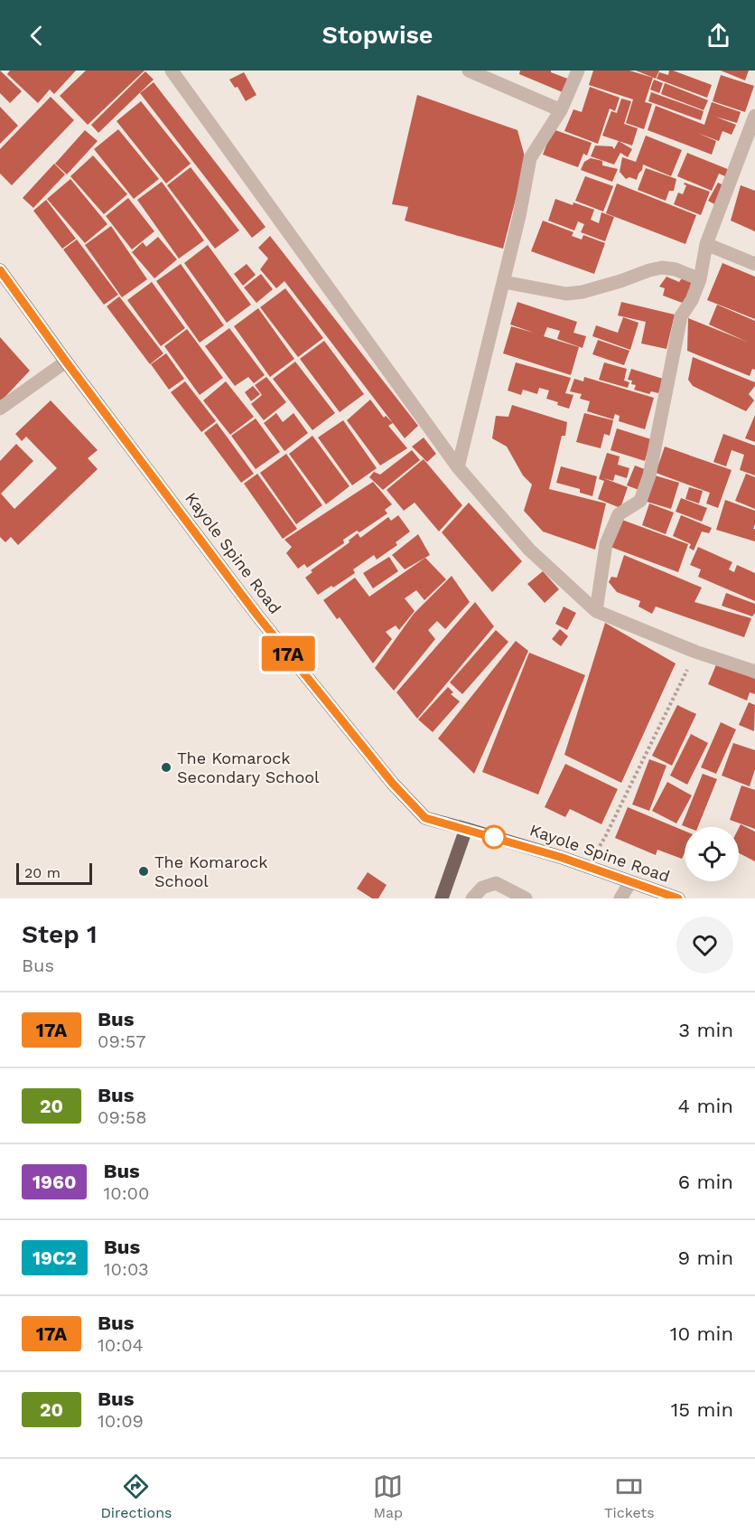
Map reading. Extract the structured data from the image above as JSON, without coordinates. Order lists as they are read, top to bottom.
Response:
{
  "streets": {
    "main road": ["Kayole Spine Road"]
  },
  "places": ["The Komarock Secondary School", "The Komarock School"],
  "lines": ["bus line 17A"],
  "scale_bar": "20 m",
  "page": {
    "header": "Stopwise",
    "on_map": "17A",
    "scale": "20 m",
    "heading": ["Step 1", "Bus"],
    "list": [
      {
        "mark": "17A",
        "name": "Bus",
        "note": "09:57",
        "value": "3 min"
      },
      {
        "mark": "20",
        "name": "Bus",
        "note": "09:58",
        "value": "4 min"
      },
      {
        "mark": "1960",
        "name": "Bus",
        "note": "10:00",
        "value": "6 min"
      },
      {
        "mark": "19C2",
        "name": "Bus",
        "note": "10:03",
        "value": "9 min"
      },
      {
        "mark": "17A",
        "name": "Bus",
        "note": "10:04",
        "value": "10 min"
      },
      {
        "mark": "20",
        "name": "Bus",
        "note": "10:09",
        "value": "15 min"
      }
    ],
    "tabs": ["Directions", "Map", "Tickets"]
  }
}
